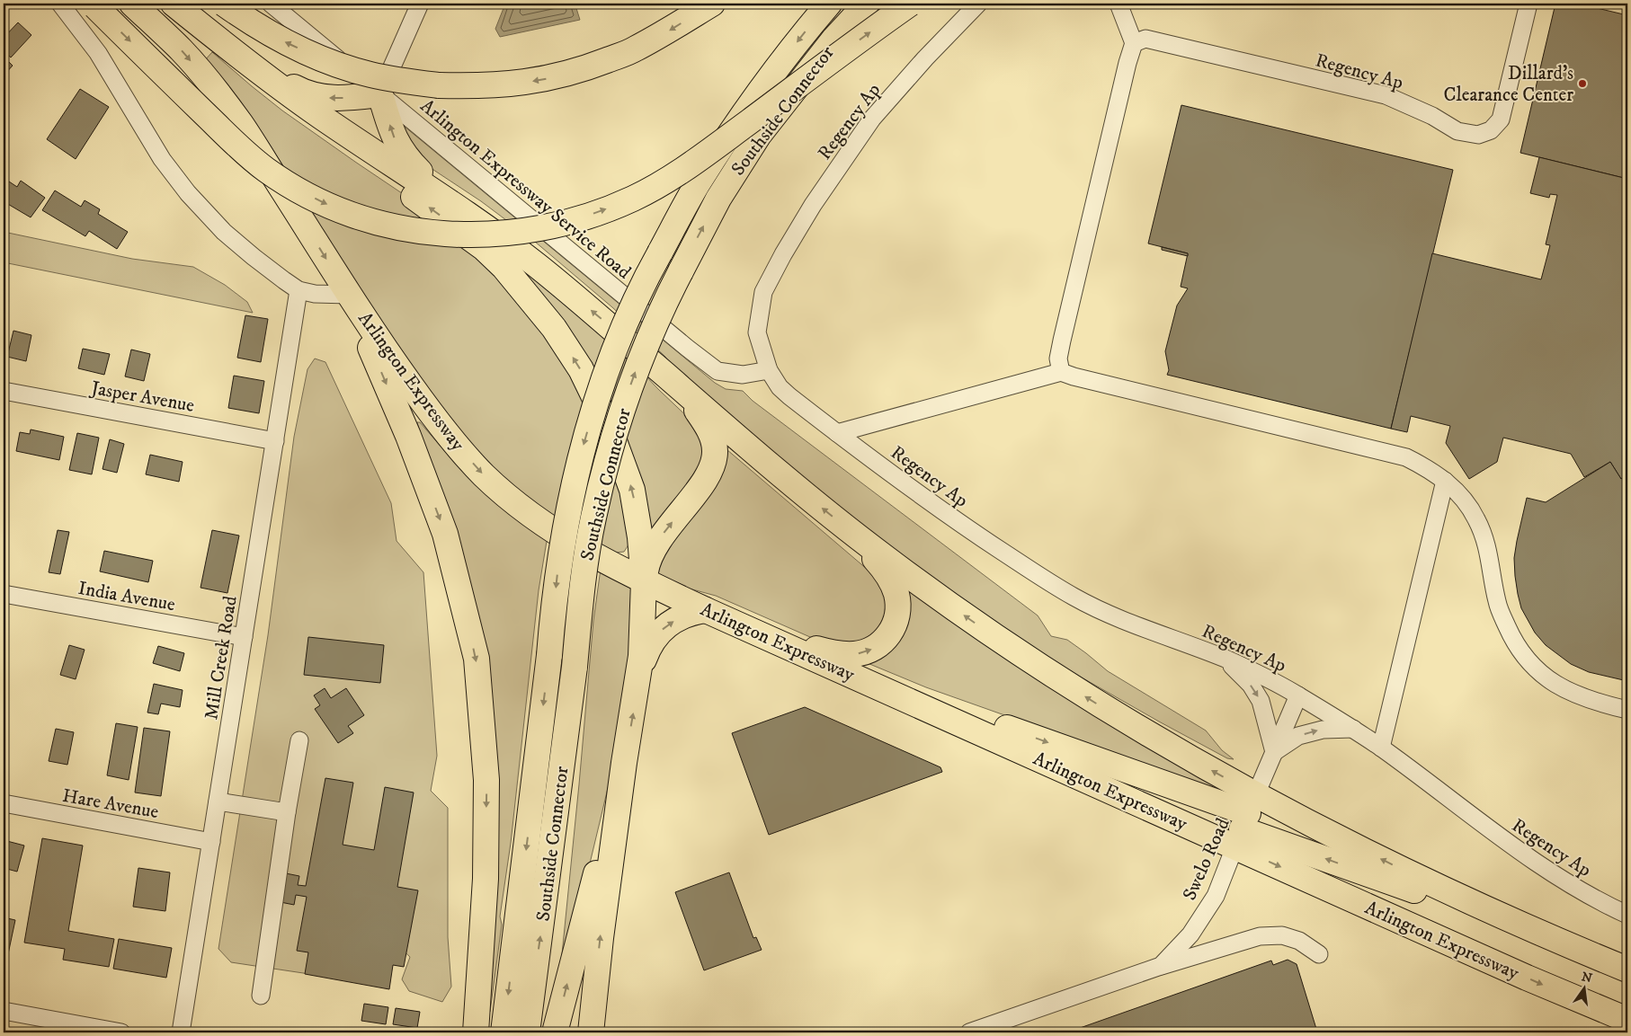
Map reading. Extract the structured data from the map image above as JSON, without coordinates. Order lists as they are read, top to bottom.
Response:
{
  "streets": {
    "highway": ["Southside Connector", "Arlington Expressway"],
    "street": [
      "Regency Ap",
      "Arlington Expressway Service Road",
      "Jasper Avenue",
      "India Avenue",
      "Mill Creek Road",
      "Hare Avenue",
      "Swelo Road"
    ]
  },
  "crossings": [
    ["Regency Ap", "Arlington Expressway Service Road"],
    ["Regency Ap", "Swelo Road"],
    ["Arlington Expressway", "Swelo Road"],
    ["Jasper Avenue", "Mill Creek Road"],
    ["India Avenue", "Mill Creek Road"],
    ["Mill Creek Road", "Hare Avenue"]
  ],
  "places": ["Dillard's Clearance Center"],
  "north": "top"
}
